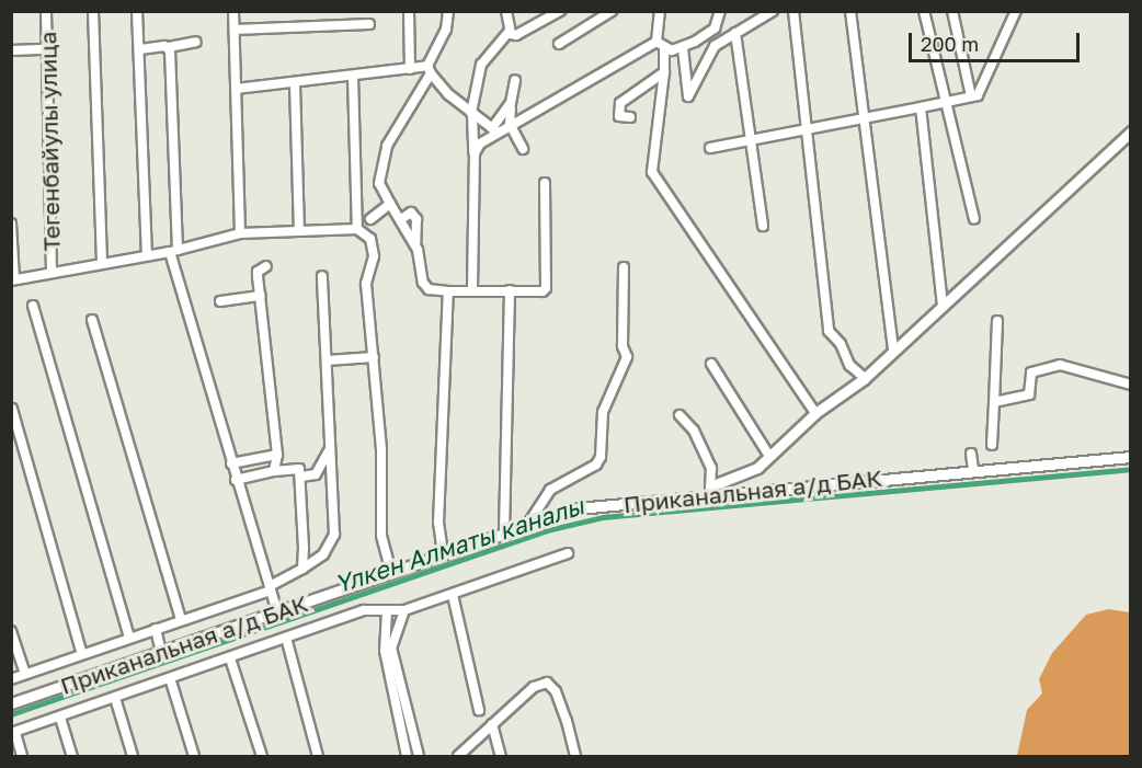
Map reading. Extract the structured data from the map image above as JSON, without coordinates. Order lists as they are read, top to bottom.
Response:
{
  "streets": {
    "main road": ["Приканальная а/д БАК"],
    "street": ["Тегенбайулы улица"]
  },
  "water": ["Үлкен Алматы каналы"],
  "scale_bar": "200 m"
}
